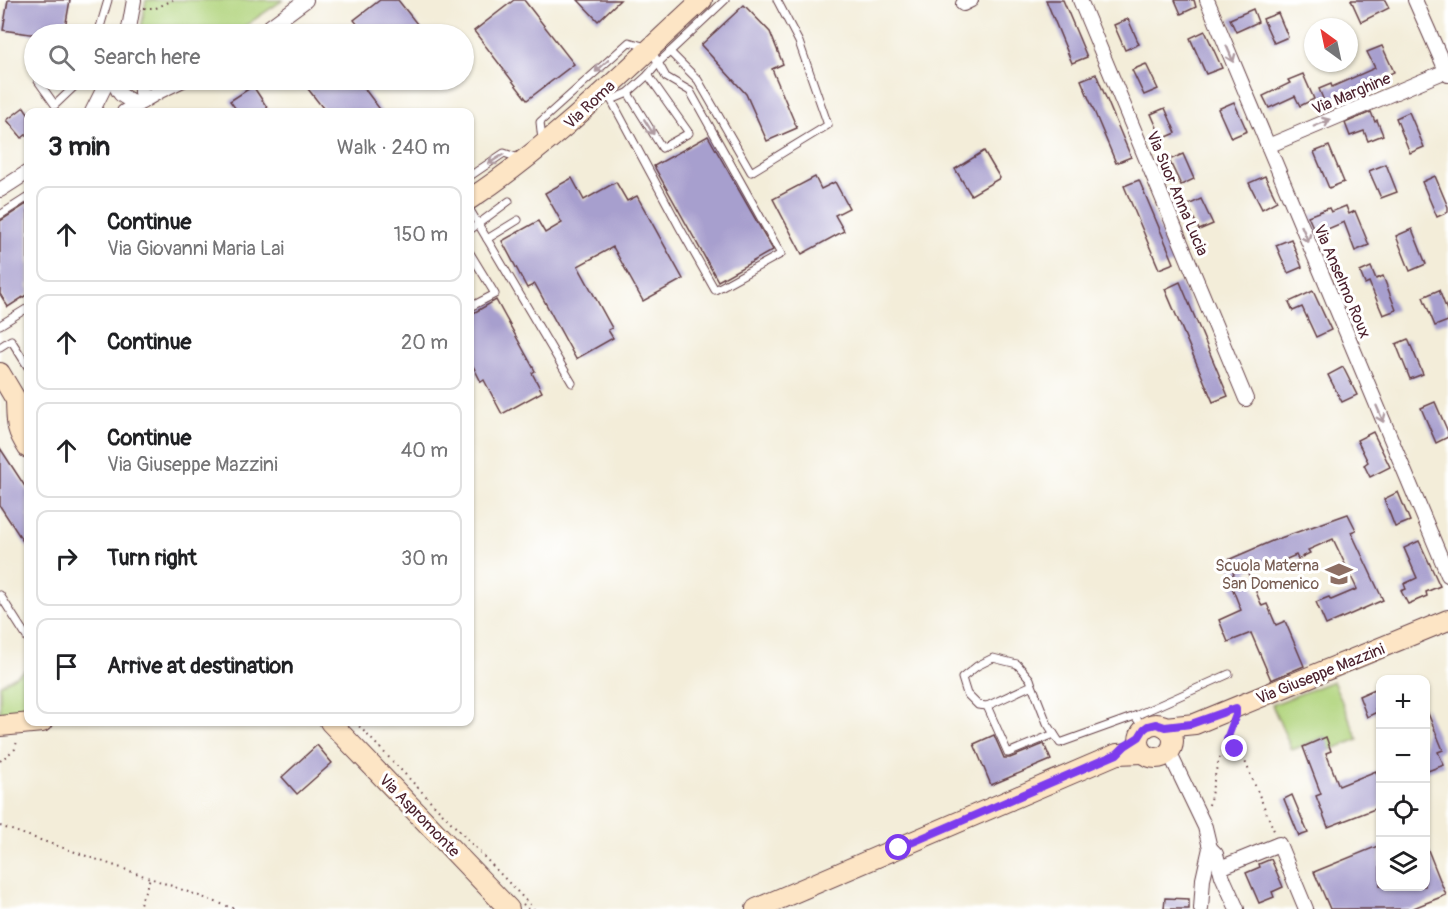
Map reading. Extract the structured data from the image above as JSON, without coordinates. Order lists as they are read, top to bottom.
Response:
{
  "streets": {
    "street": [
      "Via Marghine",
      "Via Roma",
      "Via Suor Anna Lucia",
      "Via Anselmo Roux",
      "Via Giuseppe Mazzini",
      "Via Aspromonte"
    ]
  },
  "crossings": [
    ["Via Marghine", "Via Anselmo Roux"]
  ],
  "one_way": ["Via Marghine", "Via Anselmo Roux"],
  "places": {
    "school or university": ["Scuola Materna San Domenico"]
  },
  "north": "top left",
  "page": {
    "search": "Search here",
    "heading": ["3 min", "Walk · 240 m"],
    "list": [
      ["Continue", "Via Giovanni Maria Lai", "150 m"],
      ["Continue", "20 m"],
      ["Continue", "Via Giuseppe Mazzini", "40 m"],
      ["Turn right", "30 m"],
      "Arrive at destination"
    ],
    "map_buttons": ["+", "−"]
  }
}
